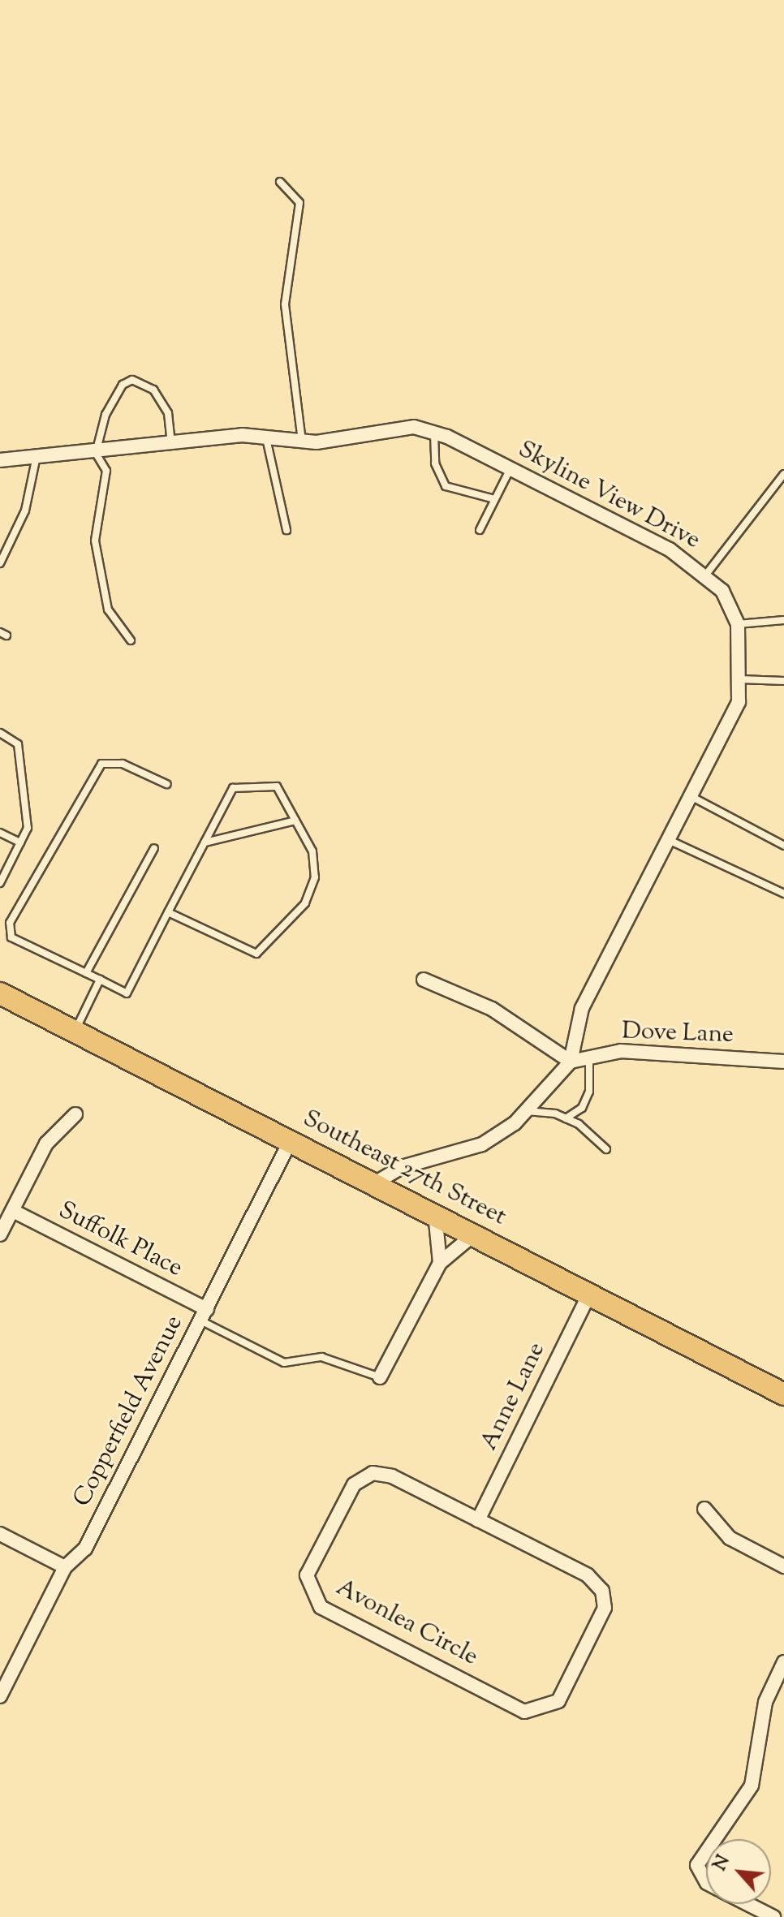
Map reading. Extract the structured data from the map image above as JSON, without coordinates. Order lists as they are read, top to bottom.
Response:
{
  "streets": {
    "main road": ["Southeast 27th Street"],
    "street": [
      "Skyline View Drive",
      "Dove Lane",
      "Suffolk Place",
      "Anne Lane",
      "Copperfield Avenue",
      "Avonlea Circle"
    ]
  },
  "crossings": [
    ["Skyline View Drive", "Dove Lane"],
    ["Southeast 27th Street", "Anne Lane"],
    ["Southeast 27th Street", "Copperfield Avenue"],
    ["Suffolk Place", "Copperfield Avenue"],
    ["Anne Lane", "Avonlea Circle"]
  ],
  "north": "top left"
}
